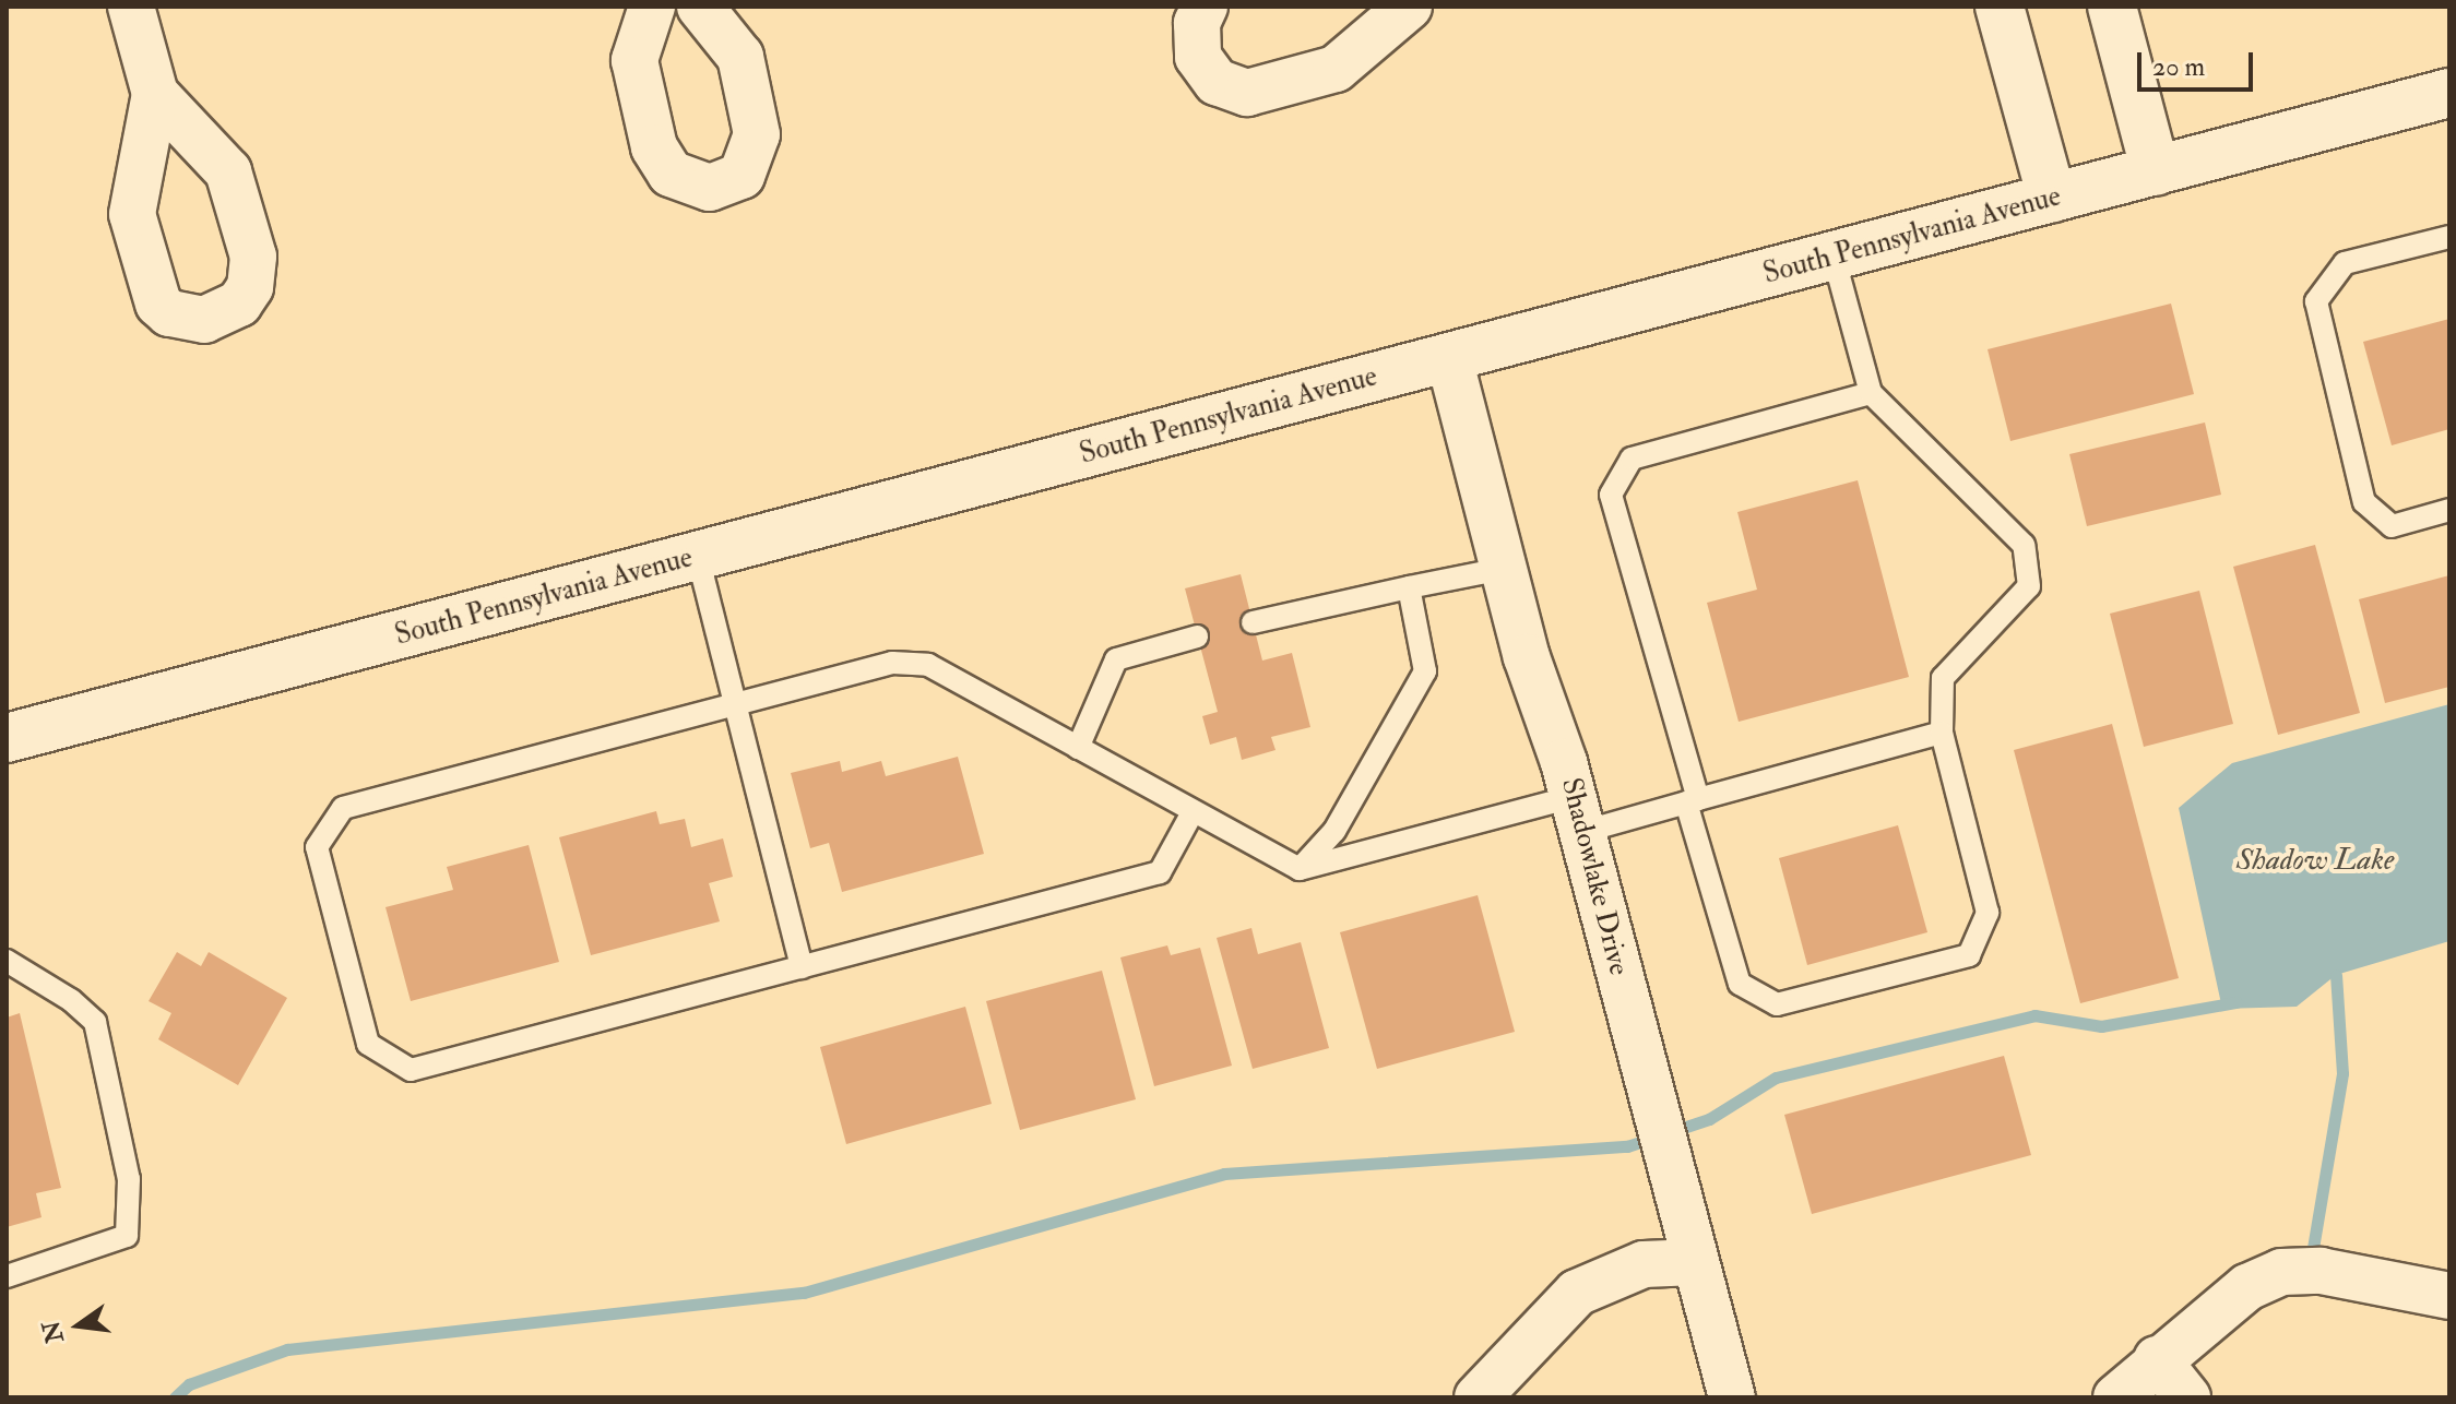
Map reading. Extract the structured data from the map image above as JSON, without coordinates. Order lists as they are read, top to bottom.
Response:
{
  "streets": {
    "main road": ["South Pennsylvania Avenue"],
    "street": ["Shadowlake Drive"]
  },
  "crossings": [
    ["South Pennsylvania Avenue", "Shadowlake Drive"]
  ],
  "water": ["Shadow Lake"],
  "scale_bar": "20 m",
  "north": "left"
}
